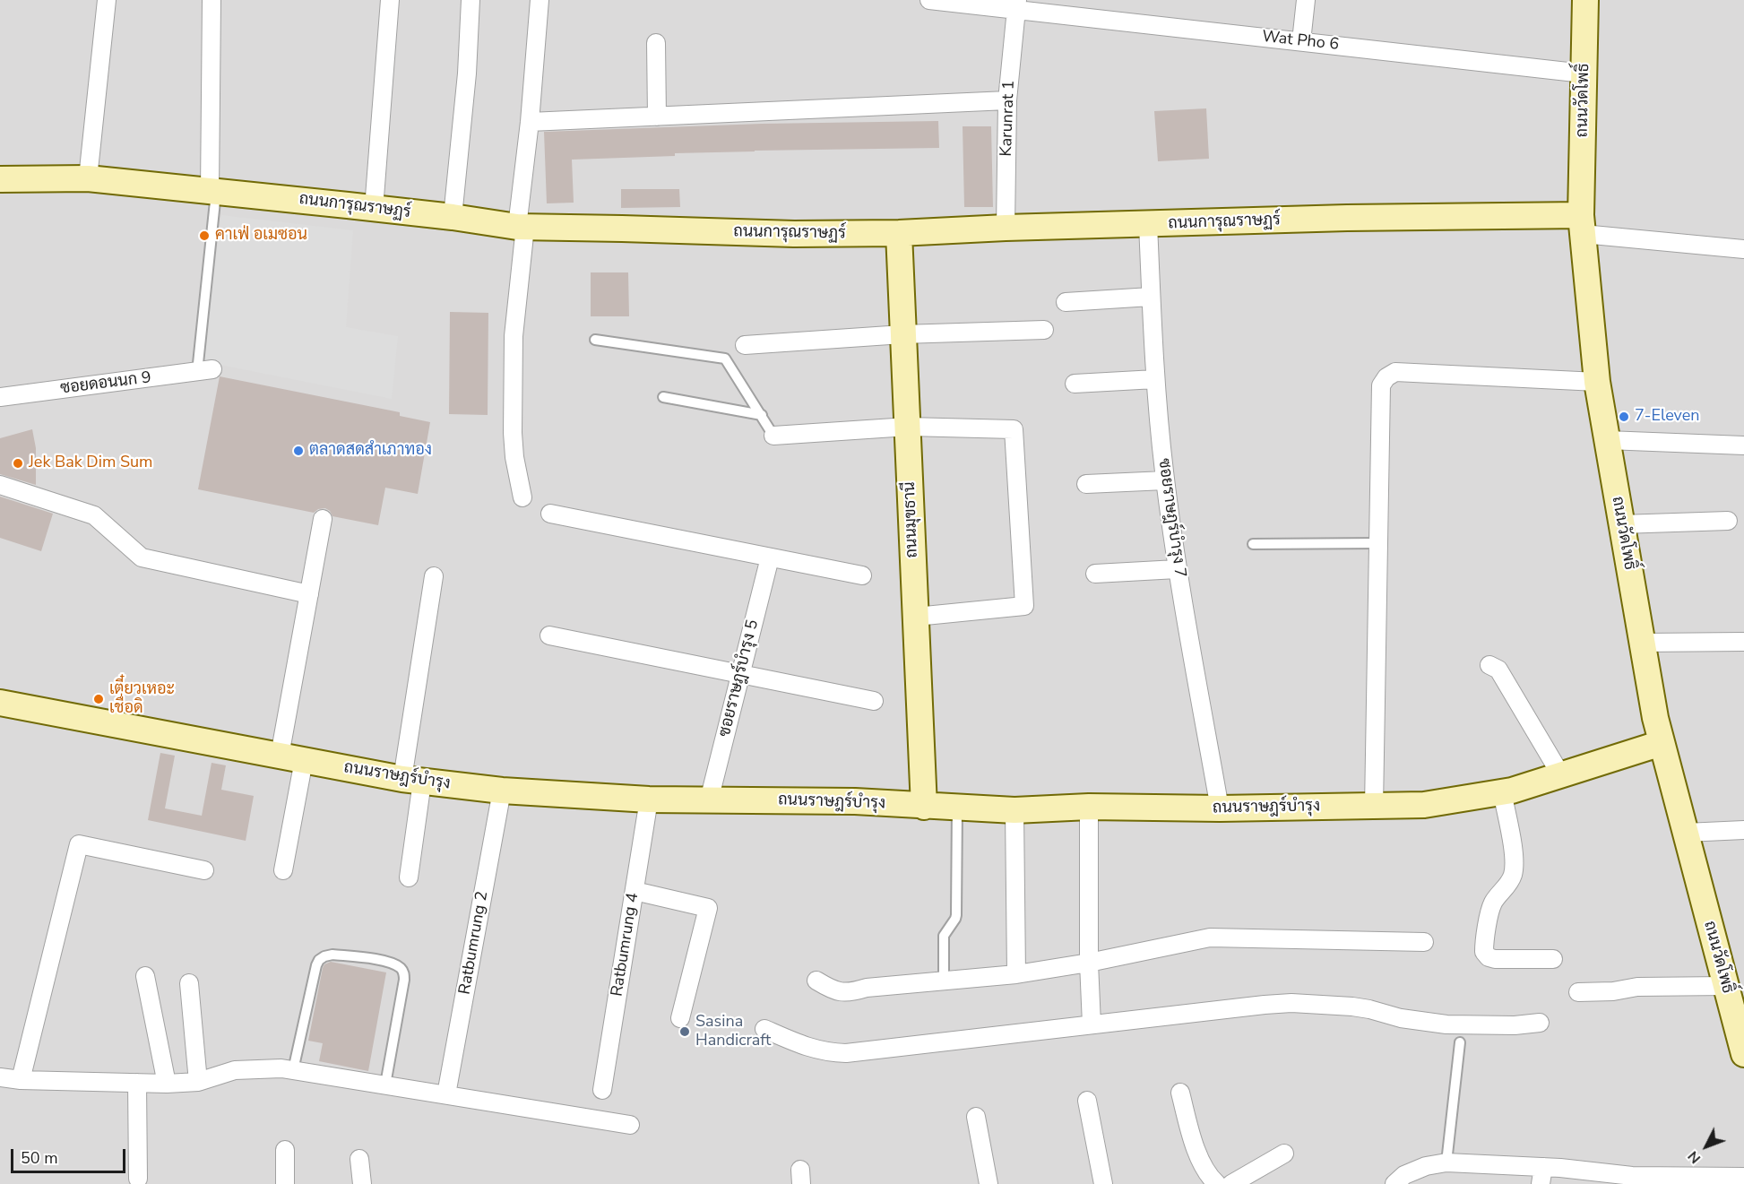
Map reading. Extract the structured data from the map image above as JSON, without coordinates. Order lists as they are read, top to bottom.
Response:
{
  "streets": {
    "street": [
      "Wat Pho 6",
      "ถนนวัดโพธิ์",
      "Karunrat 1",
      "ถนนการุณราษฏร์",
      "ซอยดอนนก 9",
      "ซอยราษฎร์บำรุง 7",
      "ถนนมุขธานี",
      "ซอยราษฎร์บำรุง 5",
      "ถนนราษฎร์บำรุง",
      "Ratbumrung 2",
      "Ratbumrung 4"
    ]
  },
  "crossings": [
    ["Wat Pho 6", "ถนนวัดโพธิ์"],
    ["Wat Pho 6", "Karunrat 1"],
    ["ถนนวัดโพธิ์", "ถนนการุณราษฏร์"],
    ["ถนนวัดโพธิ์", "ถนนราษฎร์บำรุง"],
    ["Karunrat 1", "ถนนการุณราษฏร์"],
    ["ถนนการุณราษฏร์", "ซอยราษฎร์บำรุง 7"],
    ["ถนนการุณราษฏร์", "ถนนมุขธานี"],
    ["ซอยราษฎร์บำรุง 7", "ถนนราษฎร์บำรุง"],
    ["ถนนมุขธานี", "ถนนราษฎร์บำรุง"],
    ["ซอยราษฎร์บำรุง 5", "ถนนราษฎร์บำรุง"],
    ["ถนนราษฎร์บำรุง", "Ratbumrung 2"],
    ["ถนนราษฎร์บำรุง", "Ratbumrung 4"]
  ],
  "places": [
    "คาเฟ่ อเมซอน",
    "7-Eleven",
    "ตลาดสดสำเภาทอง",
    "Jek Bak Dim Sum",
    "เตี๋ยวเหอะ เชื่อดิ",
    "Sasina Handicraft"
  ],
  "scale_bar": "50 m",
  "north": "bottom left"
}
